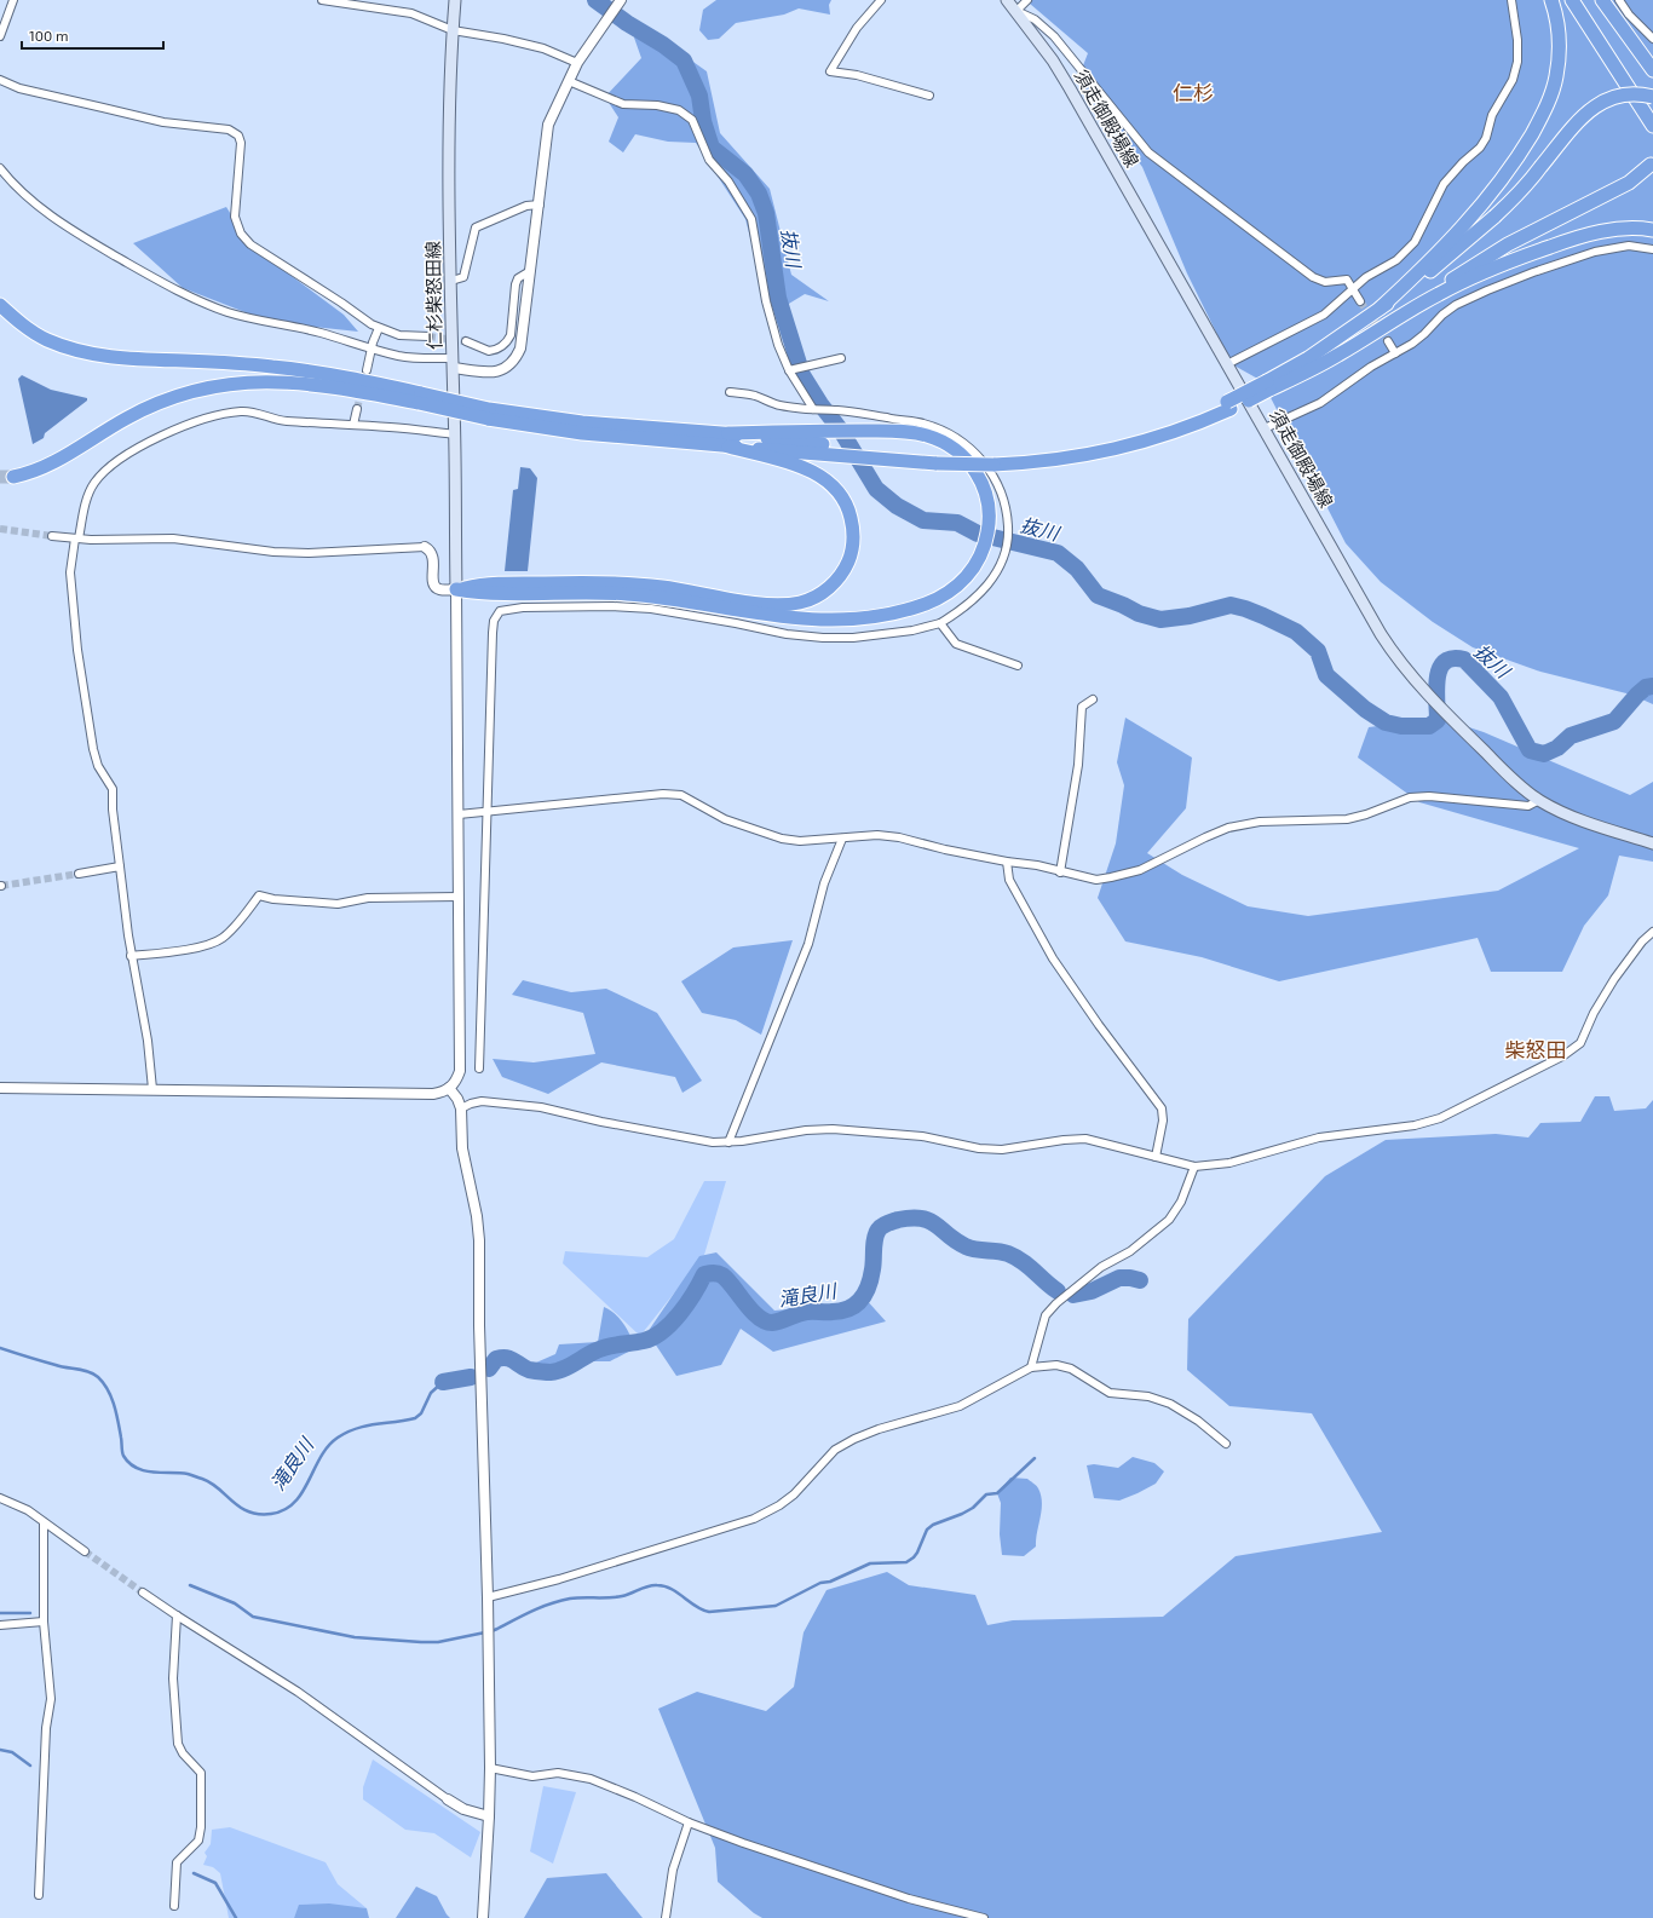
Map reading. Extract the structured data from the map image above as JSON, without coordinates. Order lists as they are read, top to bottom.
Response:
{
  "streets": {
    "main road": ["須走御殿場線", "仁杉柴怒田線"]
  },
  "districts": ["仁杉", "柴怒田"],
  "water": ["抜川", "滝良川"],
  "scale_bar": "100 m"
}
